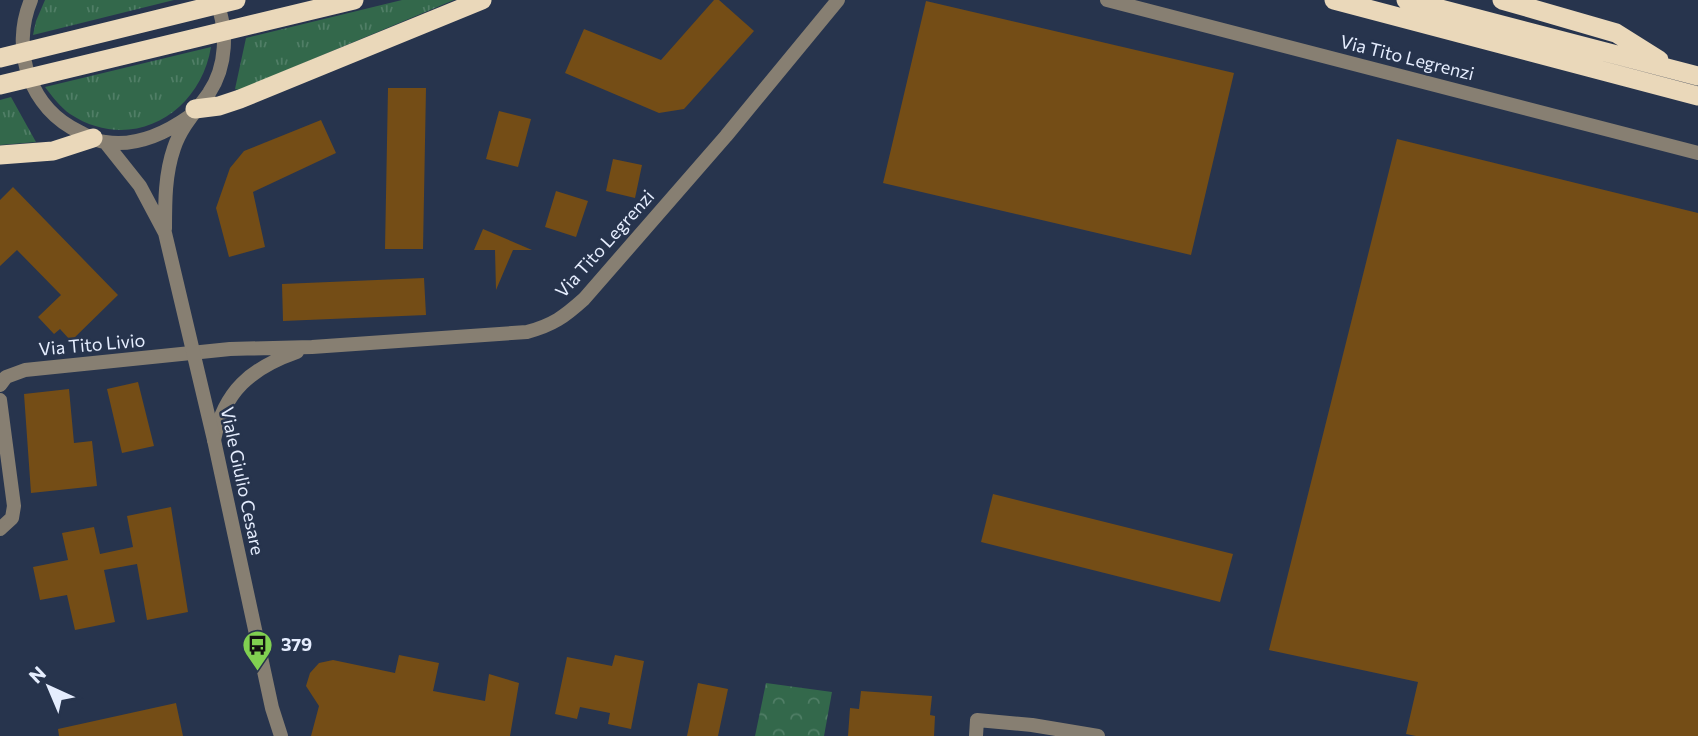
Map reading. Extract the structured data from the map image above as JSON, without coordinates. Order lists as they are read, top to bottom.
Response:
{
  "streets": {
    "street": ["Via Tito Legrenzi", "Via Tito Livio", "Viale Giulio Cesare"]
  },
  "crossings": [
    ["Via Tito Legrenzi", "Via Tito Livio"],
    ["Via Tito Legrenzi", "Viale Giulio Cesare"],
    ["Via Tito Livio", "Viale Giulio Cesare"]
  ],
  "places": {
    "bus stop": ["379"]
  },
  "north": "top left"
}
